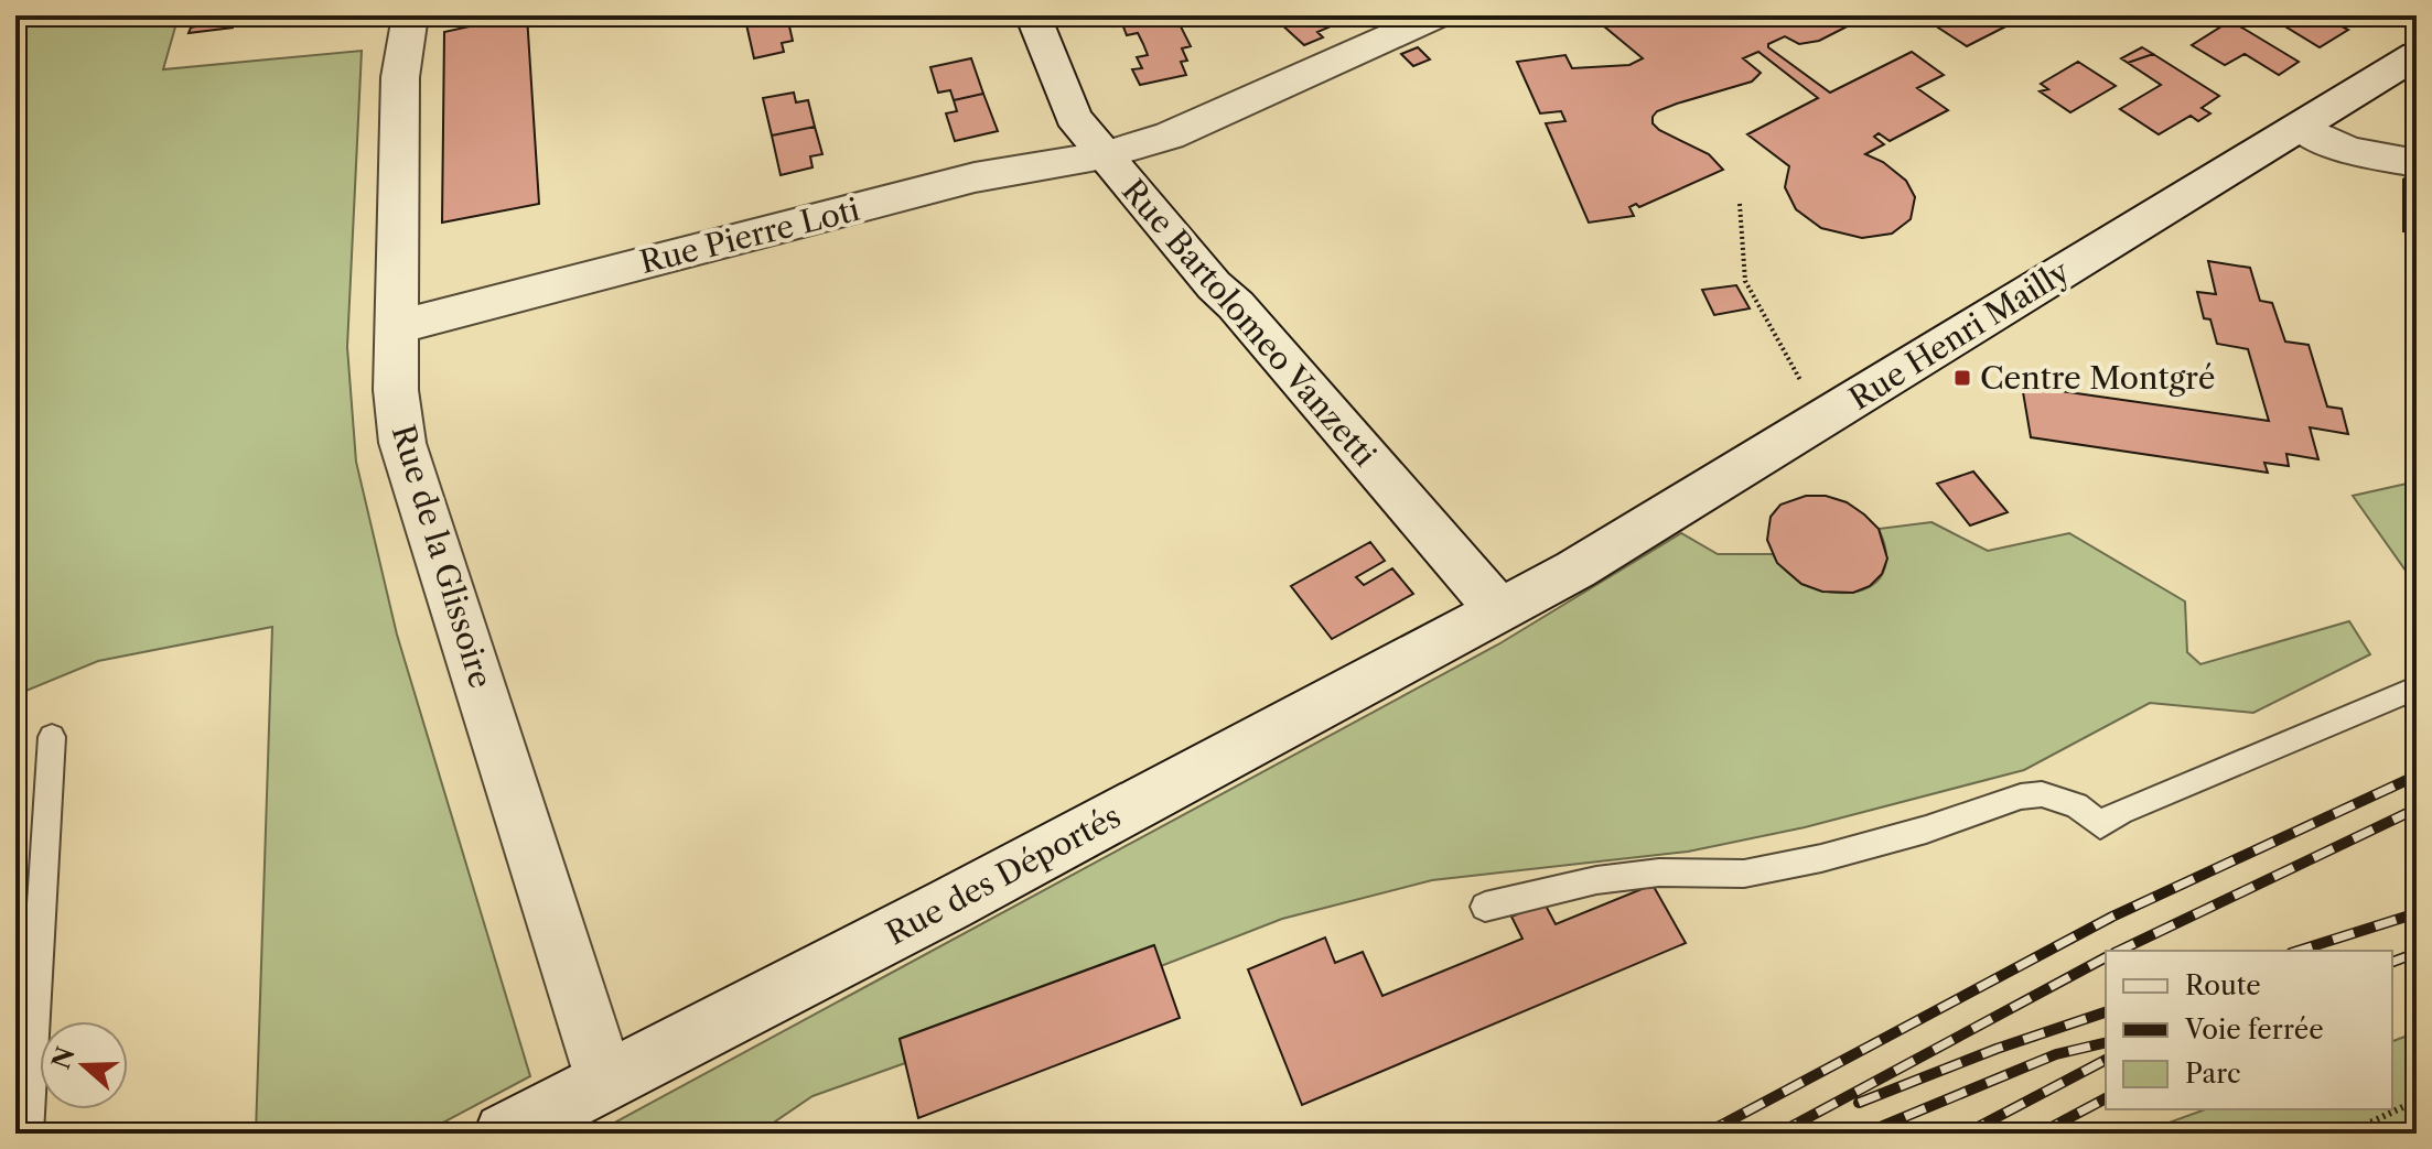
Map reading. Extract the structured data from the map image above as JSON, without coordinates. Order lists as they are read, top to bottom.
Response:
{
  "streets": {
    "street": [
      "Rue Pierre Loti",
      "Rue Bartolomeo Vanzetti",
      "Rue Henri Mailly",
      "Rue de la Glissoire",
      "Rue des Déportés"
    ]
  },
  "crossings": [
    ["Rue Pierre Loti", "Rue Bartolomeo Vanzetti"],
    ["Rue Pierre Loti", "Rue de la Glissoire"],
    ["Rue Bartolomeo Vanzetti", "Rue Henri Mailly"],
    ["Rue Bartolomeo Vanzetti", "Rue des Déportés"],
    ["Rue Henri Mailly", "Rue des Déportés"],
    ["Rue de la Glissoire", "Rue des Déportés"]
  ],
  "places": {
    "transit": ["Centre Montgré"]
  },
  "legend": ["Route", "Voie ferrée", "Parc"],
  "north": "left"
}
